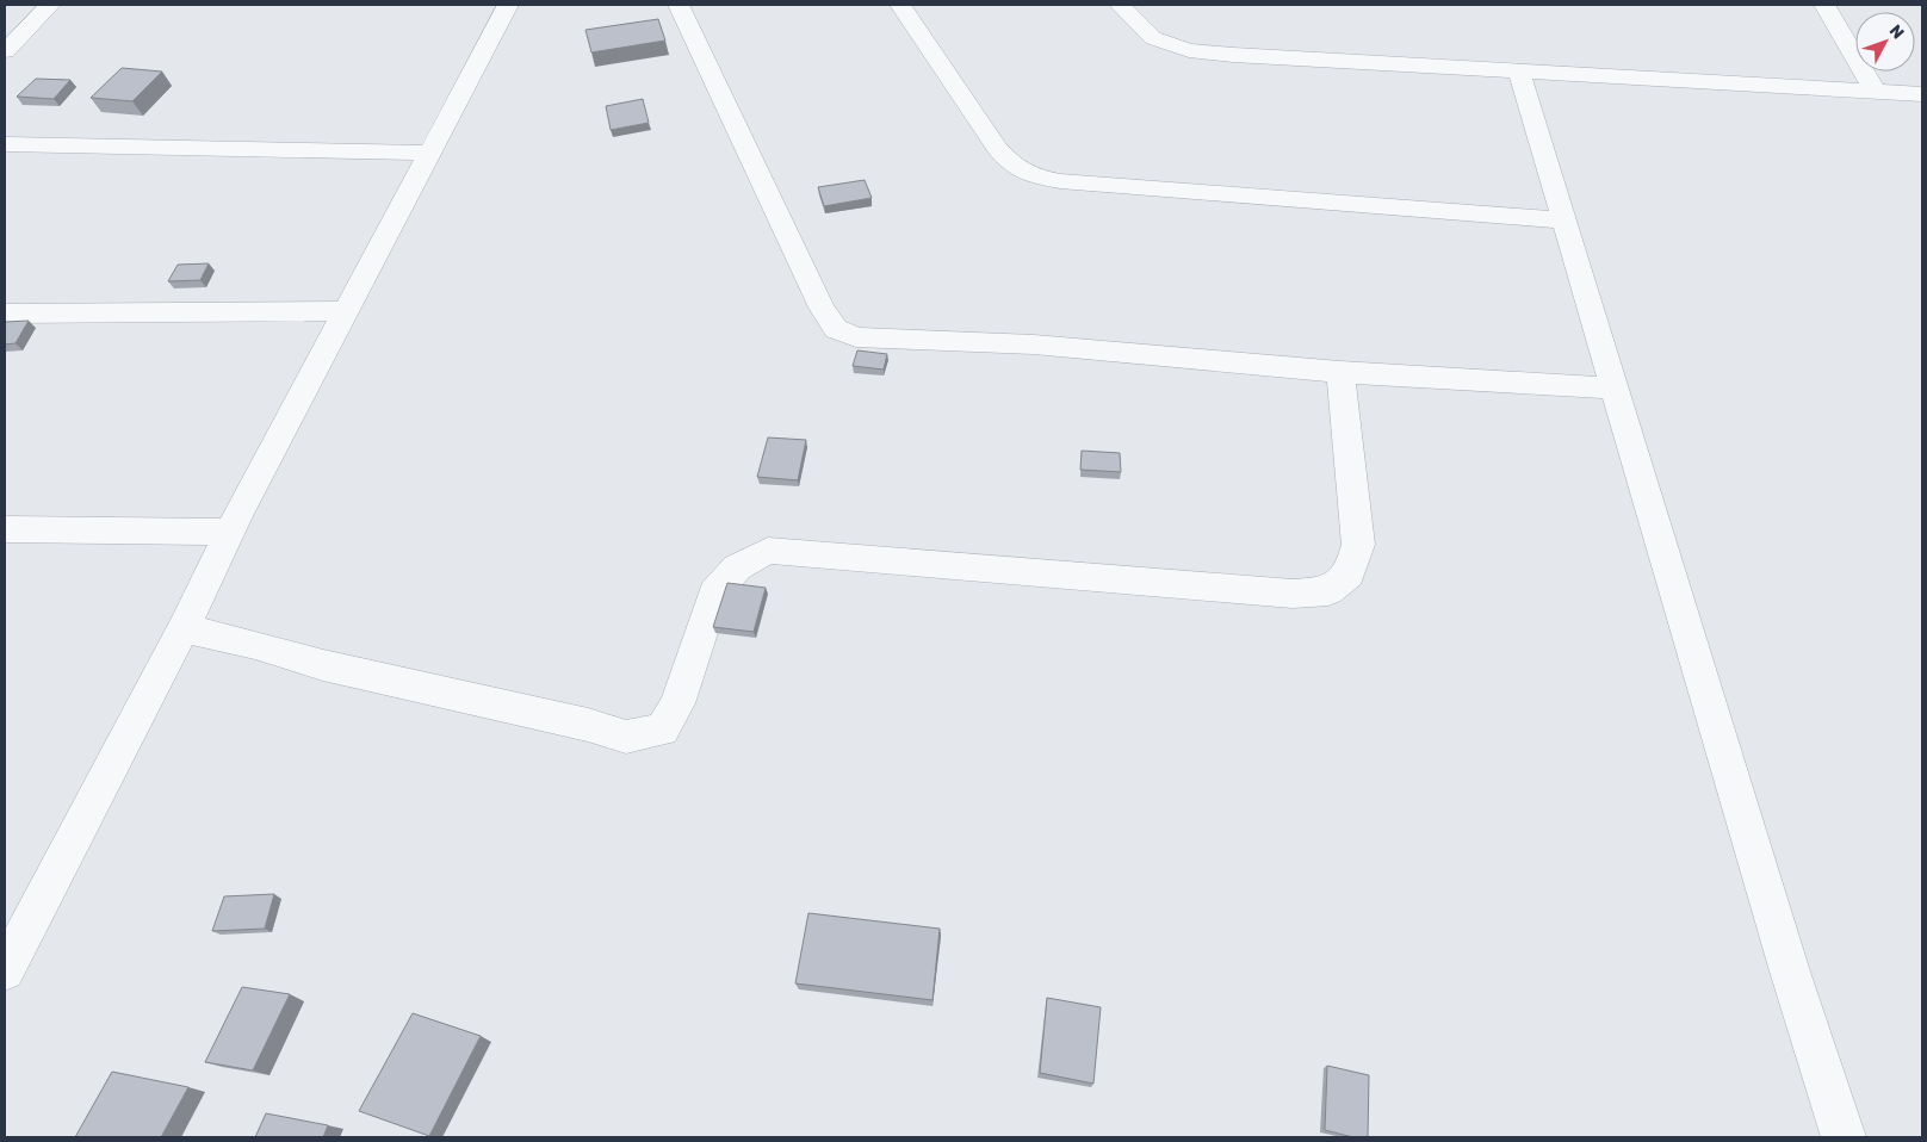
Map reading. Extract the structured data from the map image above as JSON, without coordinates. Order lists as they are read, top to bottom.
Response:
{
  "north": "top right"
}
